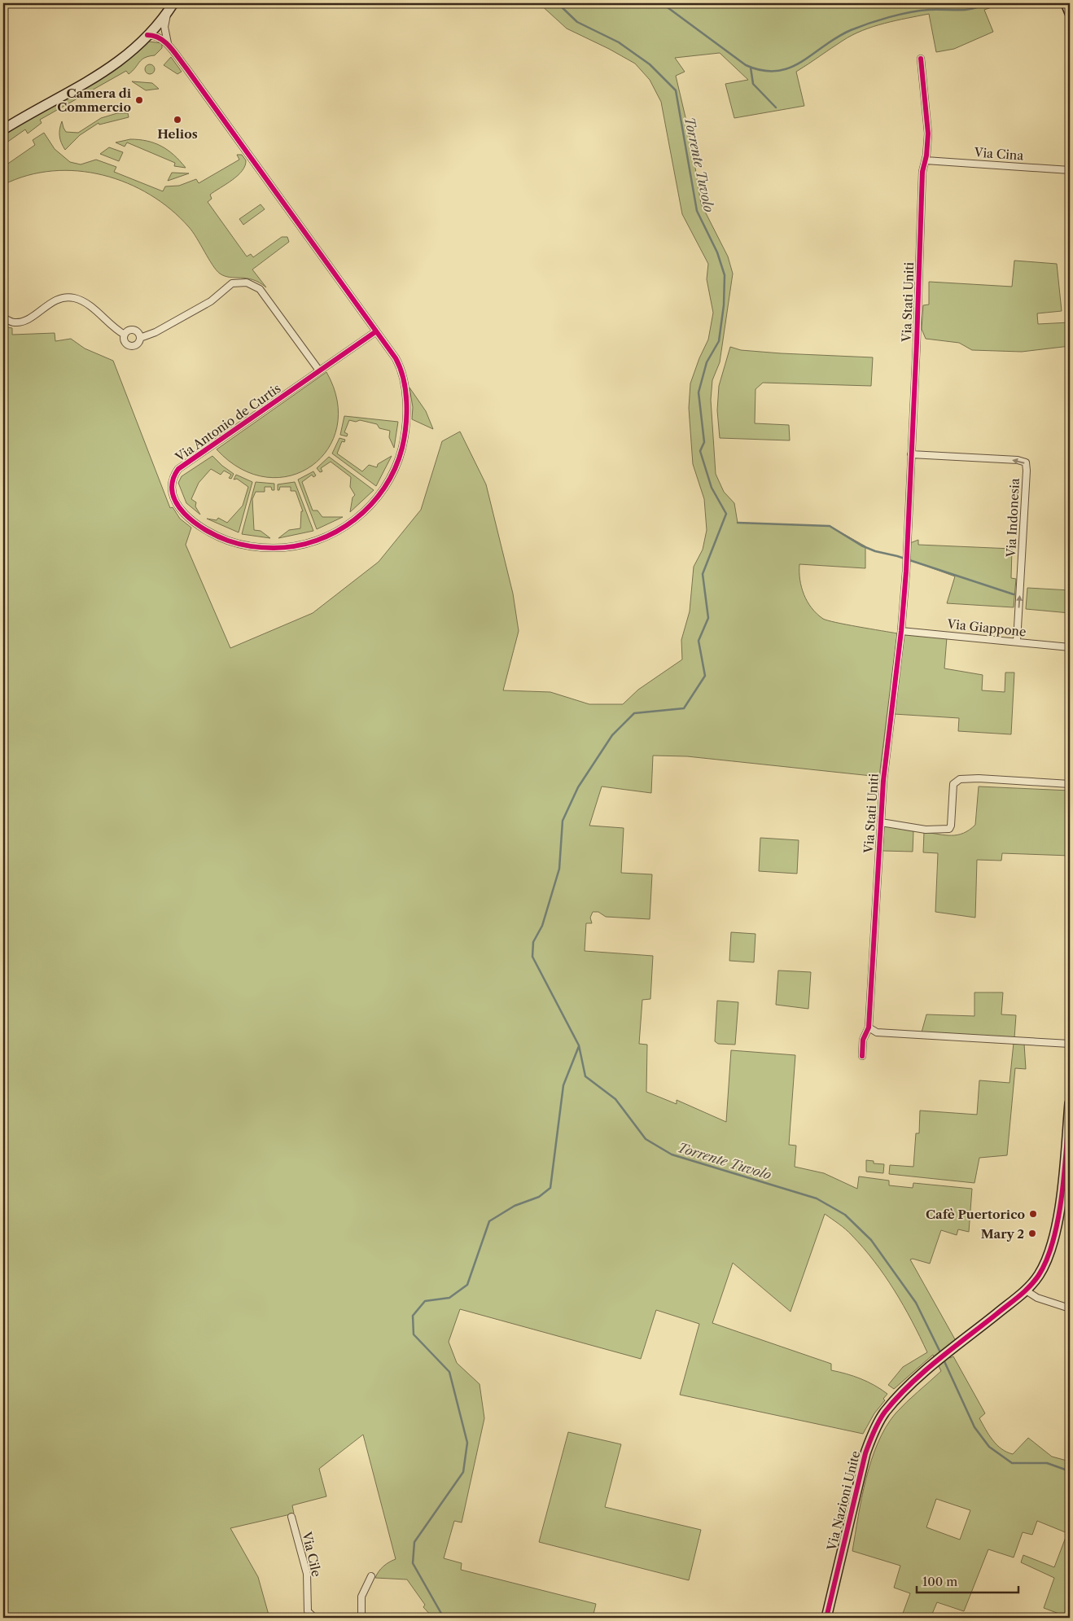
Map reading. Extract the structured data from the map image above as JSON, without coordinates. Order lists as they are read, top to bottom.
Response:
{
  "streets": {
    "street": [
      "Via Cina",
      "Via Stati Uniti",
      "Via Antonio de Curtis",
      "Via Indonesia",
      "Via Giappone",
      "Via Nazioni Unite",
      "Via Cile"
    ]
  },
  "crossings": [
    ["Via Cina", "Via Stati Uniti"],
    ["Via Stati Uniti", "Via Indonesia"],
    ["Via Stati Uniti", "Via Giappone"],
    ["Via Indonesia", "Via Giappone"]
  ],
  "water": ["Torrente Tuvolo"],
  "places": [
    "Camera di Commercio",
    "Helios",
    "Cafè Puertorico",
    "Mary 2"
  ],
  "scale_bar": "100 m"
}
